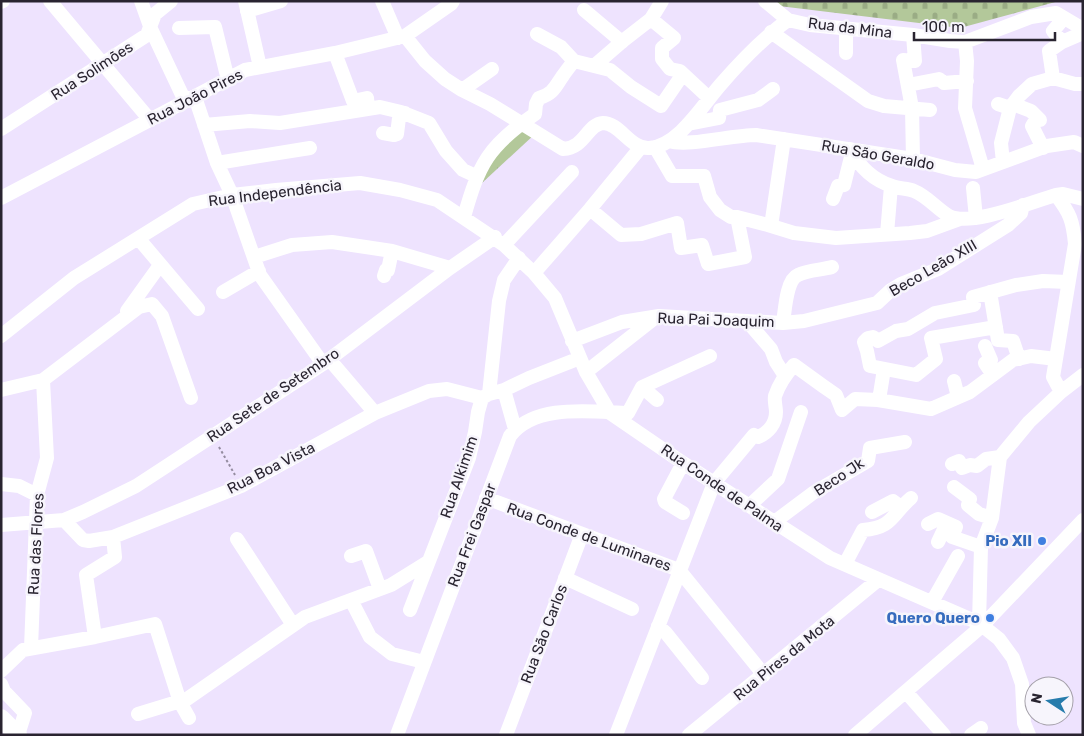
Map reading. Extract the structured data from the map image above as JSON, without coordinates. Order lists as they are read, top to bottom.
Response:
{
  "streets": {
    "street": [
      "Rua da Mina",
      "Rua Solimões",
      "Rua João Pires",
      "Rua São Geraldo",
      "Rua Independência",
      "Beco Leão XIII",
      "Rua Pai Joaquim",
      "Rua Sete de Setembro",
      "Rua Boa Vista",
      "Rua Alkimim",
      "Beco Jk",
      "Rua Conde de Palma",
      "Rua Frei Gaspar",
      "Rua Conde de Luminares",
      "Rua das Flores",
      "Rua São Carlos",
      "Rua Pires da Mota"
    ]
  },
  "crossings": [
    ["Rua Independência", "Rua Sete de Setembro"],
    ["Rua Independência", "Rua Alkimim"],
    ["Rua Independência", "Rua Conde de Palma"],
    ["Beco Leão XIII", "Rua Pai Joaquim"],
    ["Rua Pai Joaquim", "Rua Conde de Palma"],
    ["Rua Sete de Setembro", "Rua Boa Vista"],
    ["Rua Sete de Setembro", "Rua das Flores"],
    ["Rua Boa Vista", "Rua Alkimim"],
    ["Beco Jk", "Rua Conde de Palma"],
    ["Rua Conde de Palma", "Rua Pires da Mota"],
    ["Rua Frei Gaspar", "Rua Conde de Luminares"],
    ["Rua Conde de Luminares", "Rua São Carlos"],
    ["Rua Conde de Luminares", "Rua Pires da Mota"]
  ],
  "places": ["Pio XII", "Quero Quero"],
  "scale_bar": "100 m",
  "north": "left"
}
